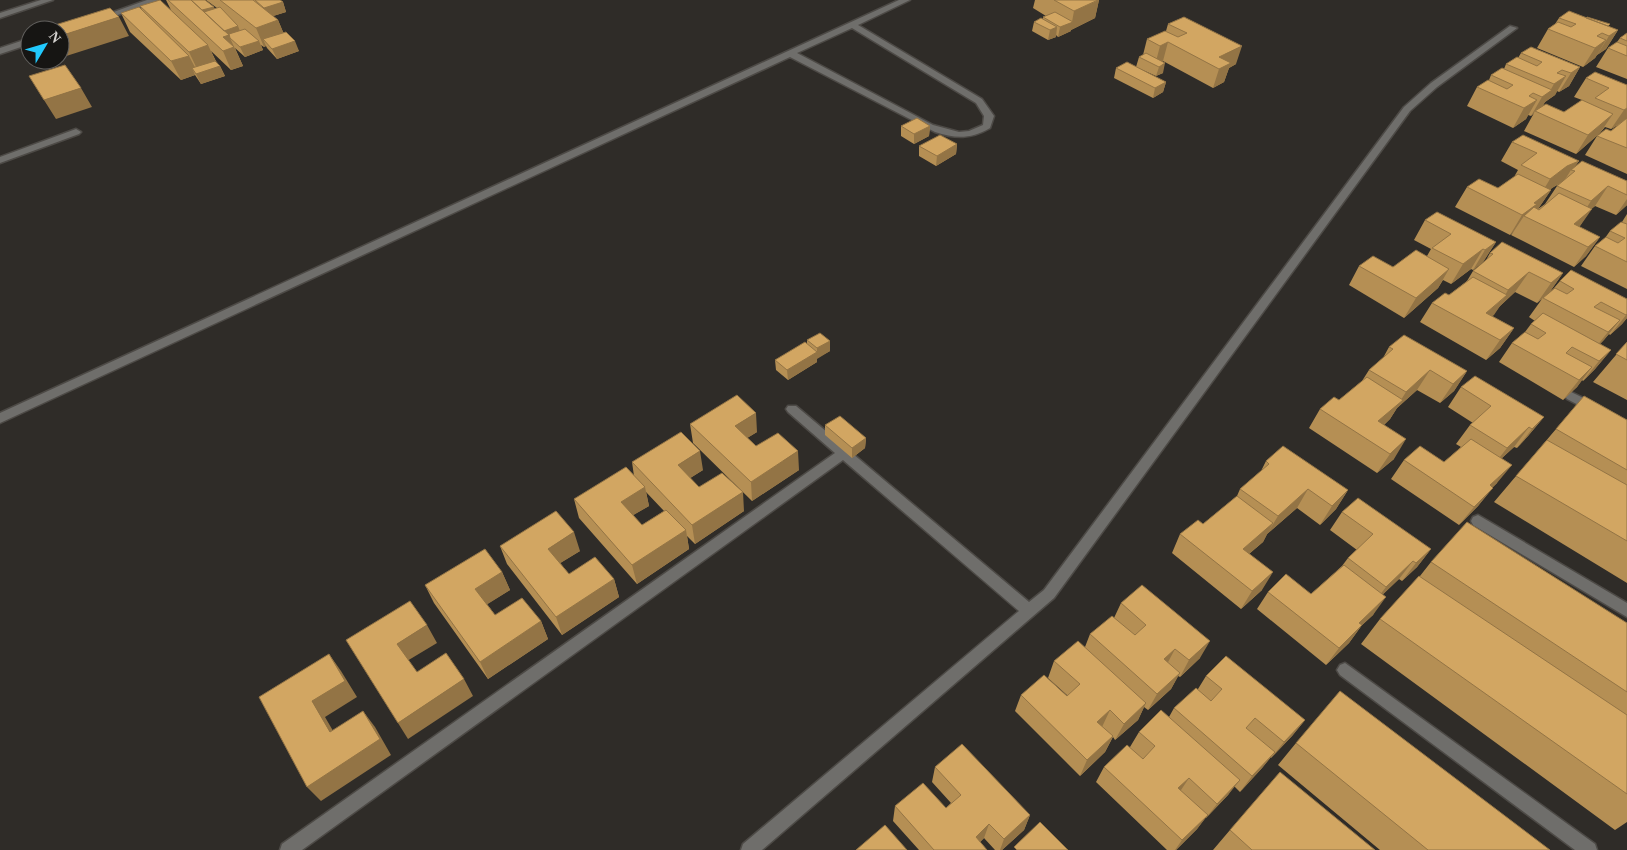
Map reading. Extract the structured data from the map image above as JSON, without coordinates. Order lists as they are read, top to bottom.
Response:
{
  "north": "top right"
}
